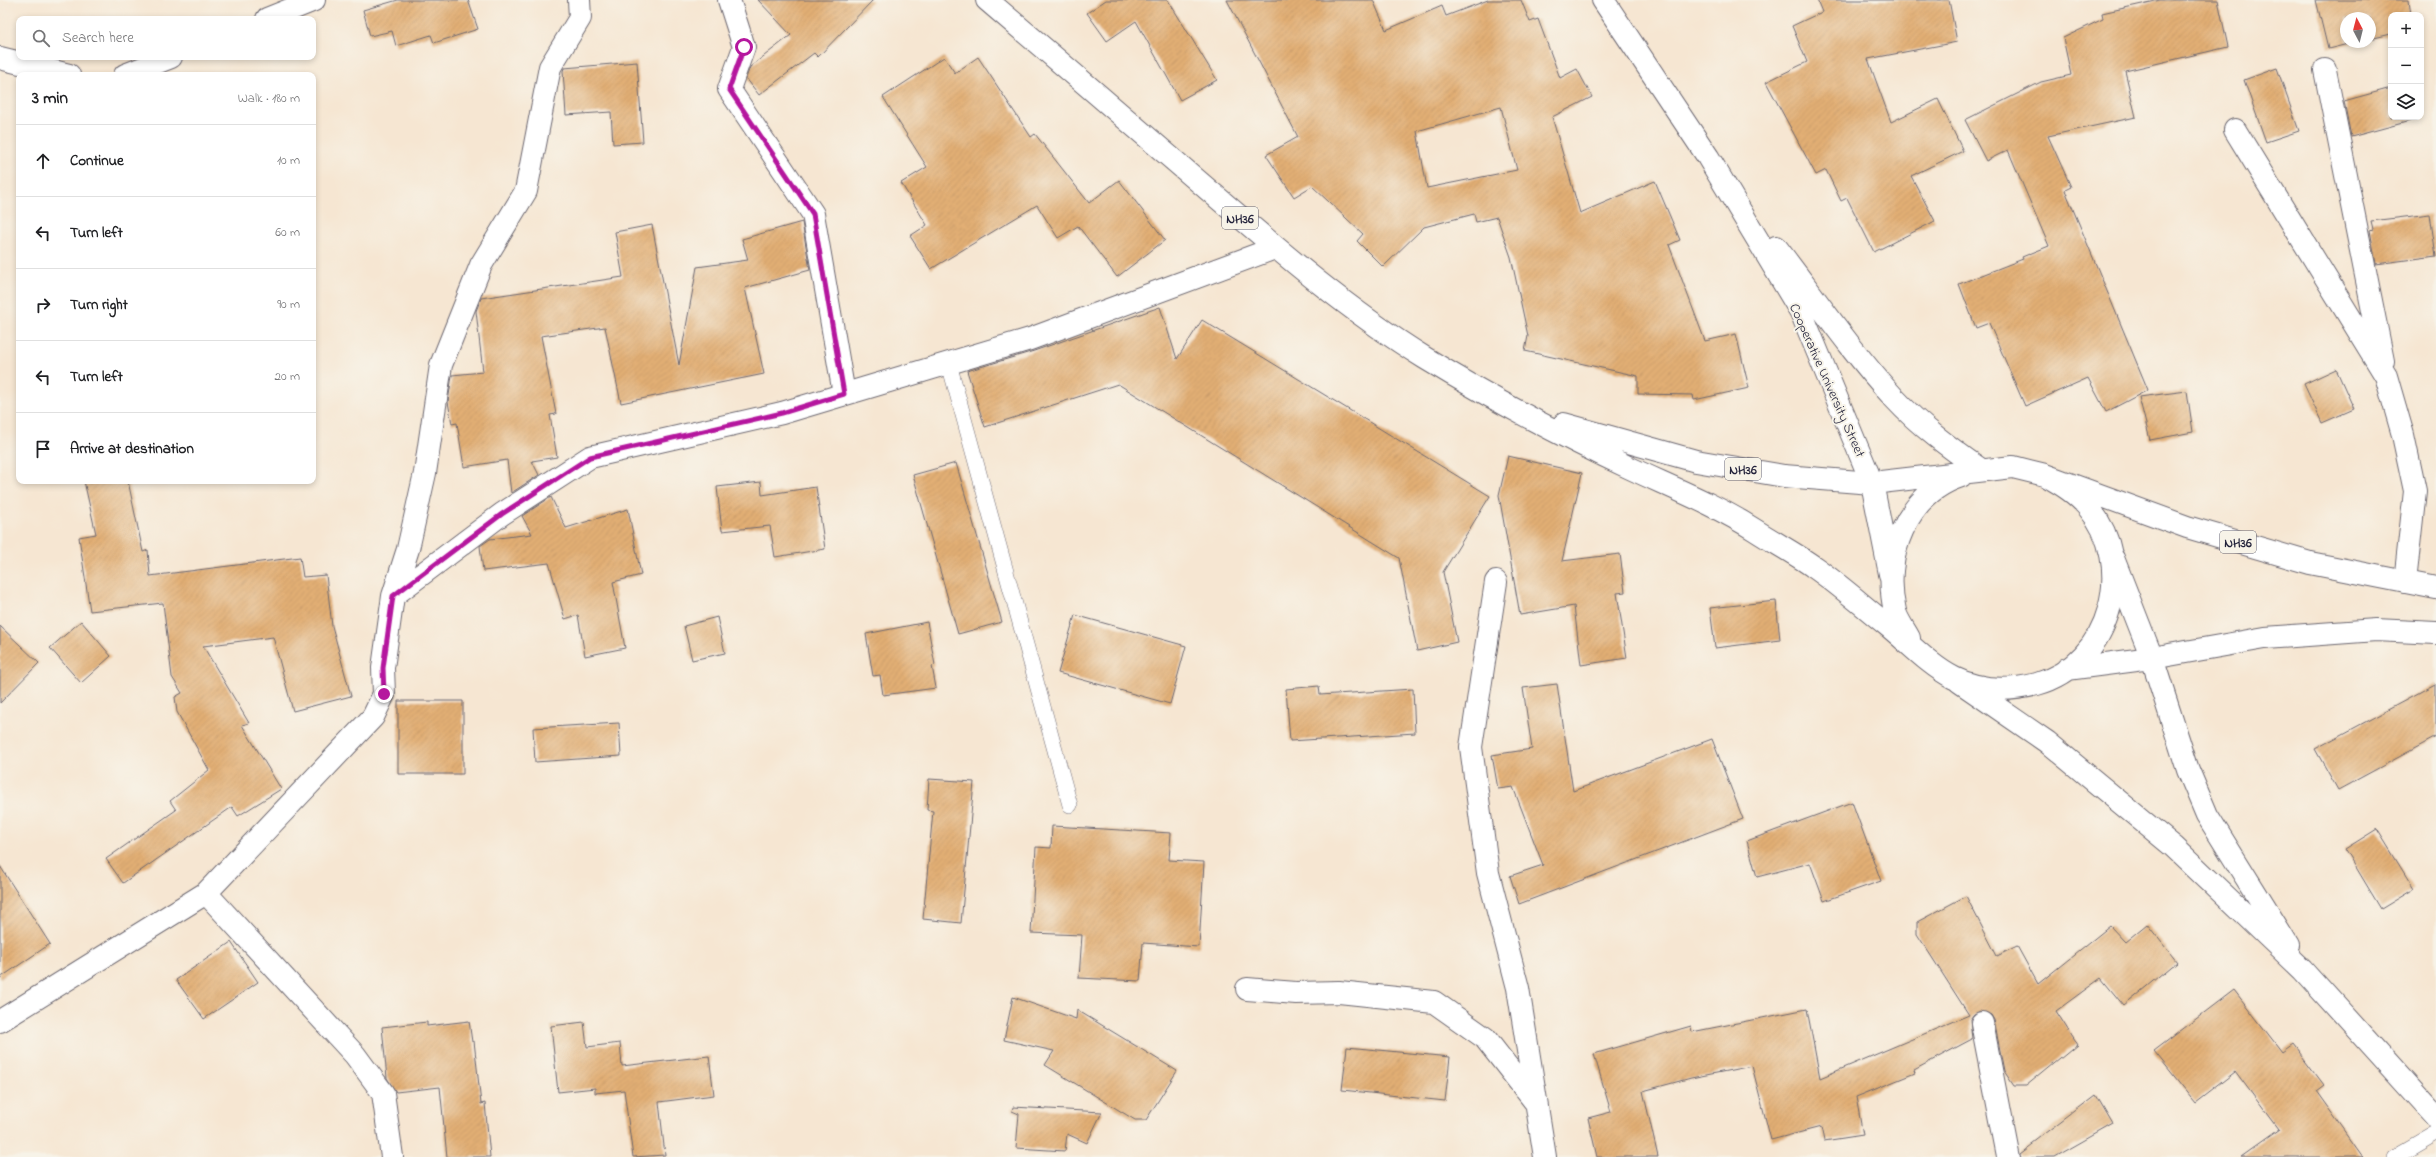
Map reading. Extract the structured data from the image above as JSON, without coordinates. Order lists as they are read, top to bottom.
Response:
{
  "streets": {
    "main road": ["NH36", "Cooperative University Street"]
  },
  "crossings": [
    ["NH36", "Cooperative University Street"]
  ],
  "north": "top",
  "page": {
    "map_buttons": ["+", "−"],
    "search": "Search here",
    "heading": ["3 min", "Walk · 180 m"],
    "list": [
      ["Continue", "10 m"],
      ["Turn left", "60 m"],
      ["Turn right", "90 m"],
      ["Turn left", "20 m"],
      "Arrive at destination"
    ]
  }
}
